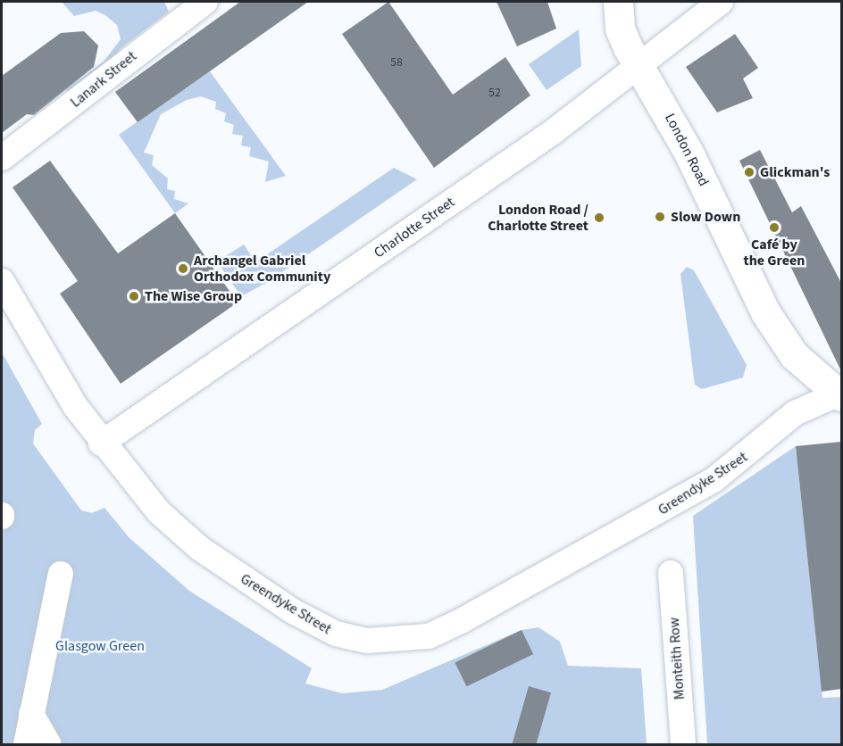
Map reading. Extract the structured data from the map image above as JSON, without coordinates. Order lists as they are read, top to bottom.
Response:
{
  "streets": {
    "main road": ["London Road"],
    "street": [
      "Lanark Street",
      "Charlotte Street",
      "Greendyke Street",
      "Monteith Row"
    ]
  },
  "crossings": [
    ["London Road", "Charlotte Street"],
    ["London Road", "Greendyke Street"],
    ["Charlotte Street", "Greendyke Street"]
  ],
  "parks": ["Glasgow Green"],
  "places": [
    "Glickman's",
    "Slow Down",
    "London Road / Charlotte Street",
    "Café by the Green",
    "Archangel Gabriel Orthodox Community",
    "The Wise Group"
  ],
  "house_numbers": ["58", "52"]
}
